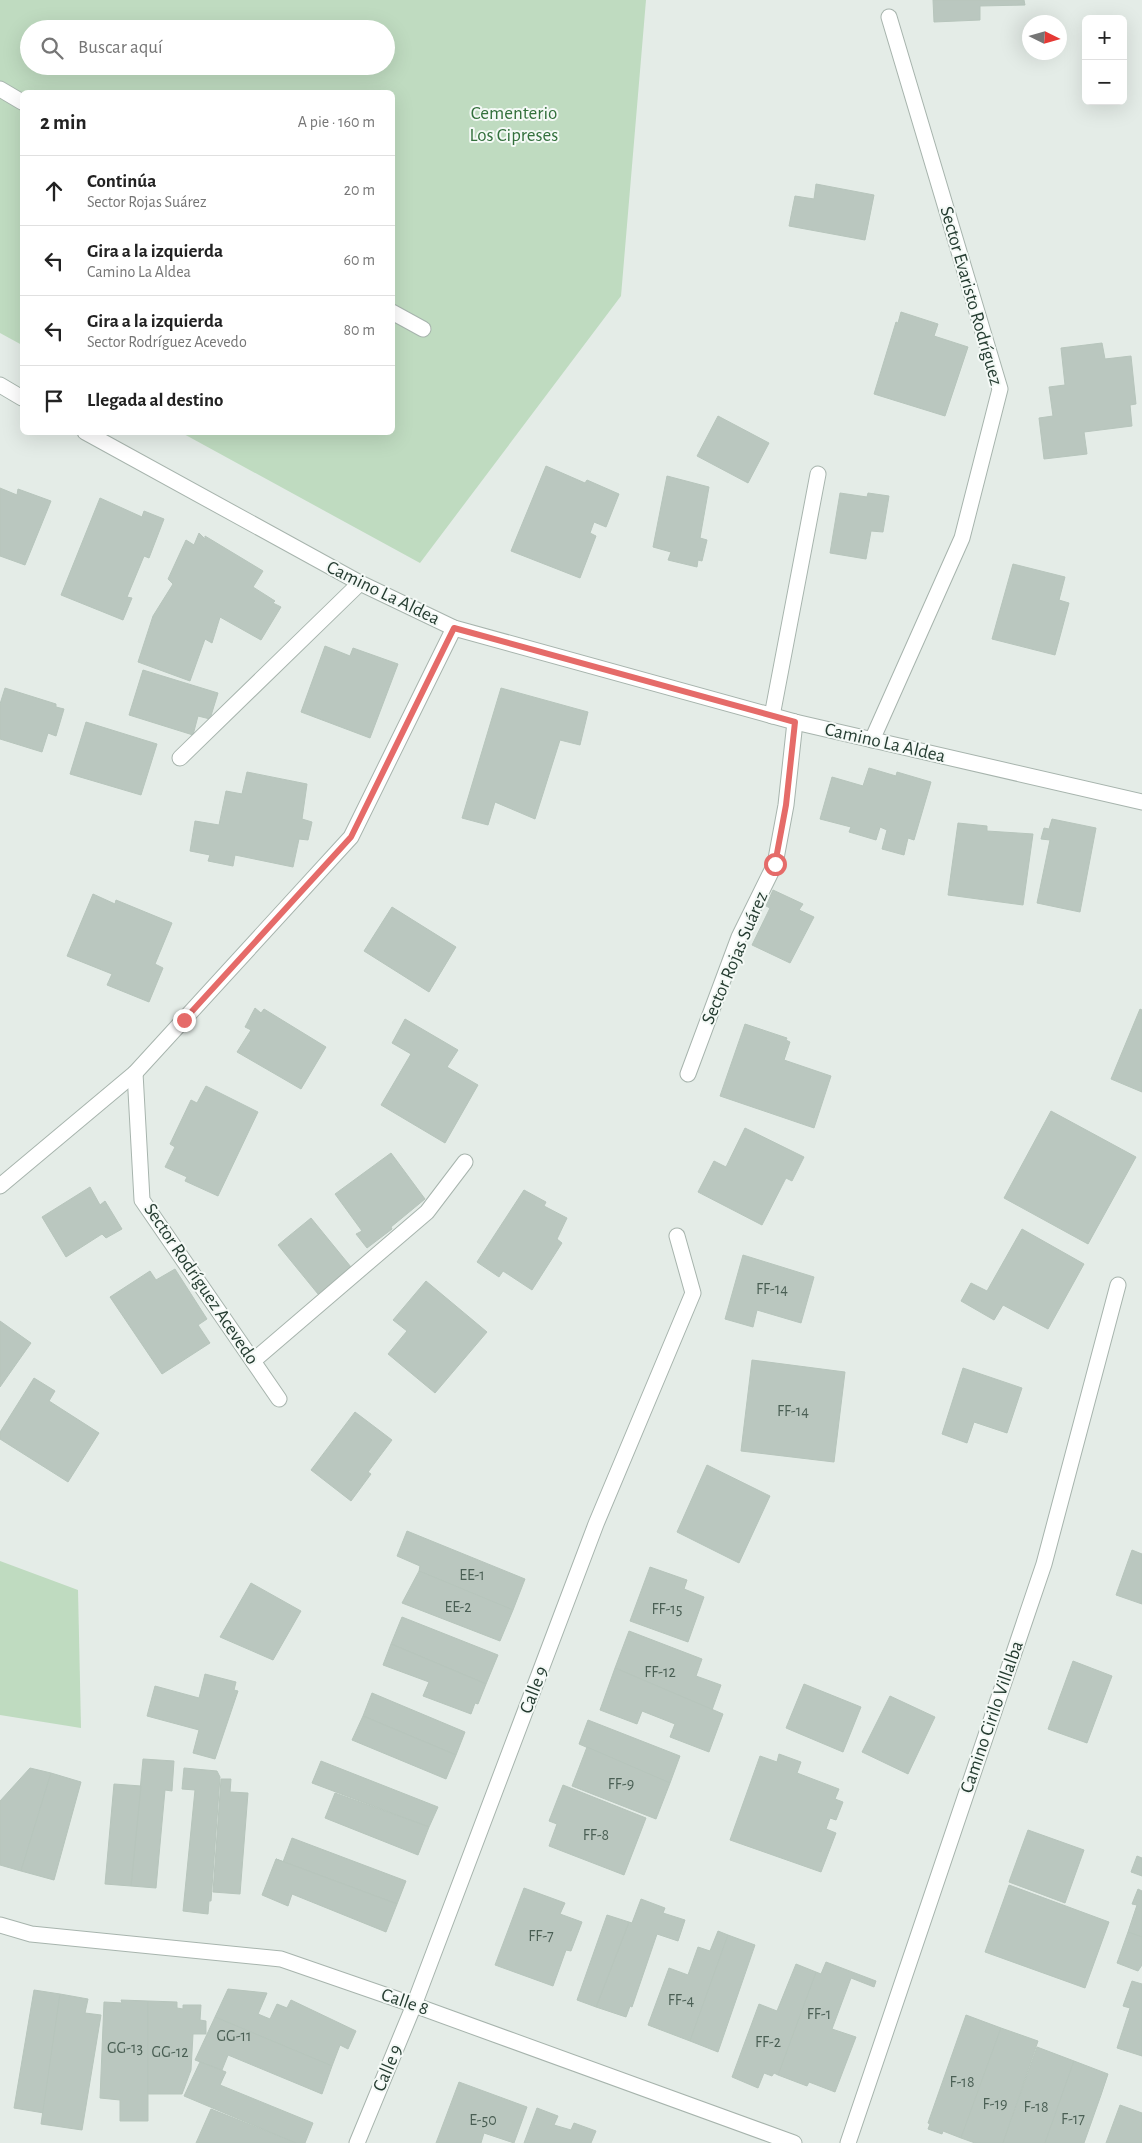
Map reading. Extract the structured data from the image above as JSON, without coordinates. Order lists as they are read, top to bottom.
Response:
{
  "streets": {
    "street": [
      "Sector Evaristo Rodríguez",
      "Camino La Aldea",
      "Sector Rojas Suárez",
      "Sector Rodríguez Acevedo",
      "Calle 9",
      "Camino Cirilo Villalba",
      "Calle 8"
    ]
  },
  "crossings": [
    ["Sector Evaristo Rodríguez", "Camino La Aldea"],
    ["Camino La Aldea", "Sector Rojas Suárez"],
    ["Calle 9", "Calle 8"]
  ],
  "parks": ["Cementerio Los Cipreses"],
  "house_numbers": [
    "FF-14",
    "FF-14",
    "EE-1",
    "EE-2",
    "FF-15",
    "FF-12",
    "FF-9",
    "FF-8",
    "FF-7",
    "FF-4",
    "FF-1",
    "GG-11",
    "FF-2",
    "GG-13",
    "GG-12",
    "F-18",
    "F-19",
    "F-18",
    "F-17",
    "E-50"
  ],
  "north": "right",
  "page": {
    "map_buttons": ["+", "−"],
    "search": "Buscar aquí",
    "heading": ["2 min", "A pie · 160 m"],
    "list": [
      ["Continúa", "Sector Rojas Suárez", "20 m"],
      ["Gira a la izquierda", "Camino La Aldea", "60 m"],
      ["Gira a la izquierda", "Sector Rodríguez Acevedo", "80 m"],
      "Llegada al destino"
    ]
  }
}
